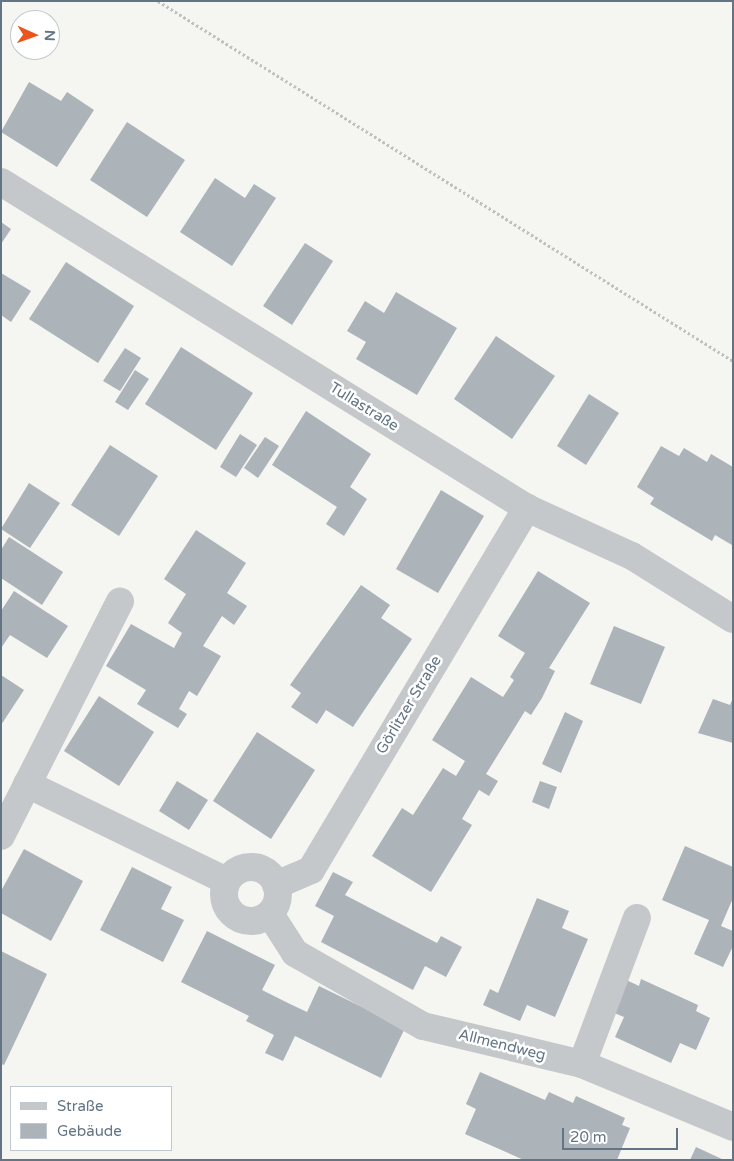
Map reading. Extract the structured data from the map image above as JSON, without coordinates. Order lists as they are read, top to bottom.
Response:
{
  "streets": {
    "street": ["Tullastraße", "Görlitzer Straße", "Allmendweg"]
  },
  "crossings": [
    ["Tullastraße", "Görlitzer Straße"],
    ["Görlitzer Straße", "Allmendweg"]
  ],
  "legend": ["Straße", "Gebäude"],
  "scale_bar": "20 m",
  "north": "right"
}
